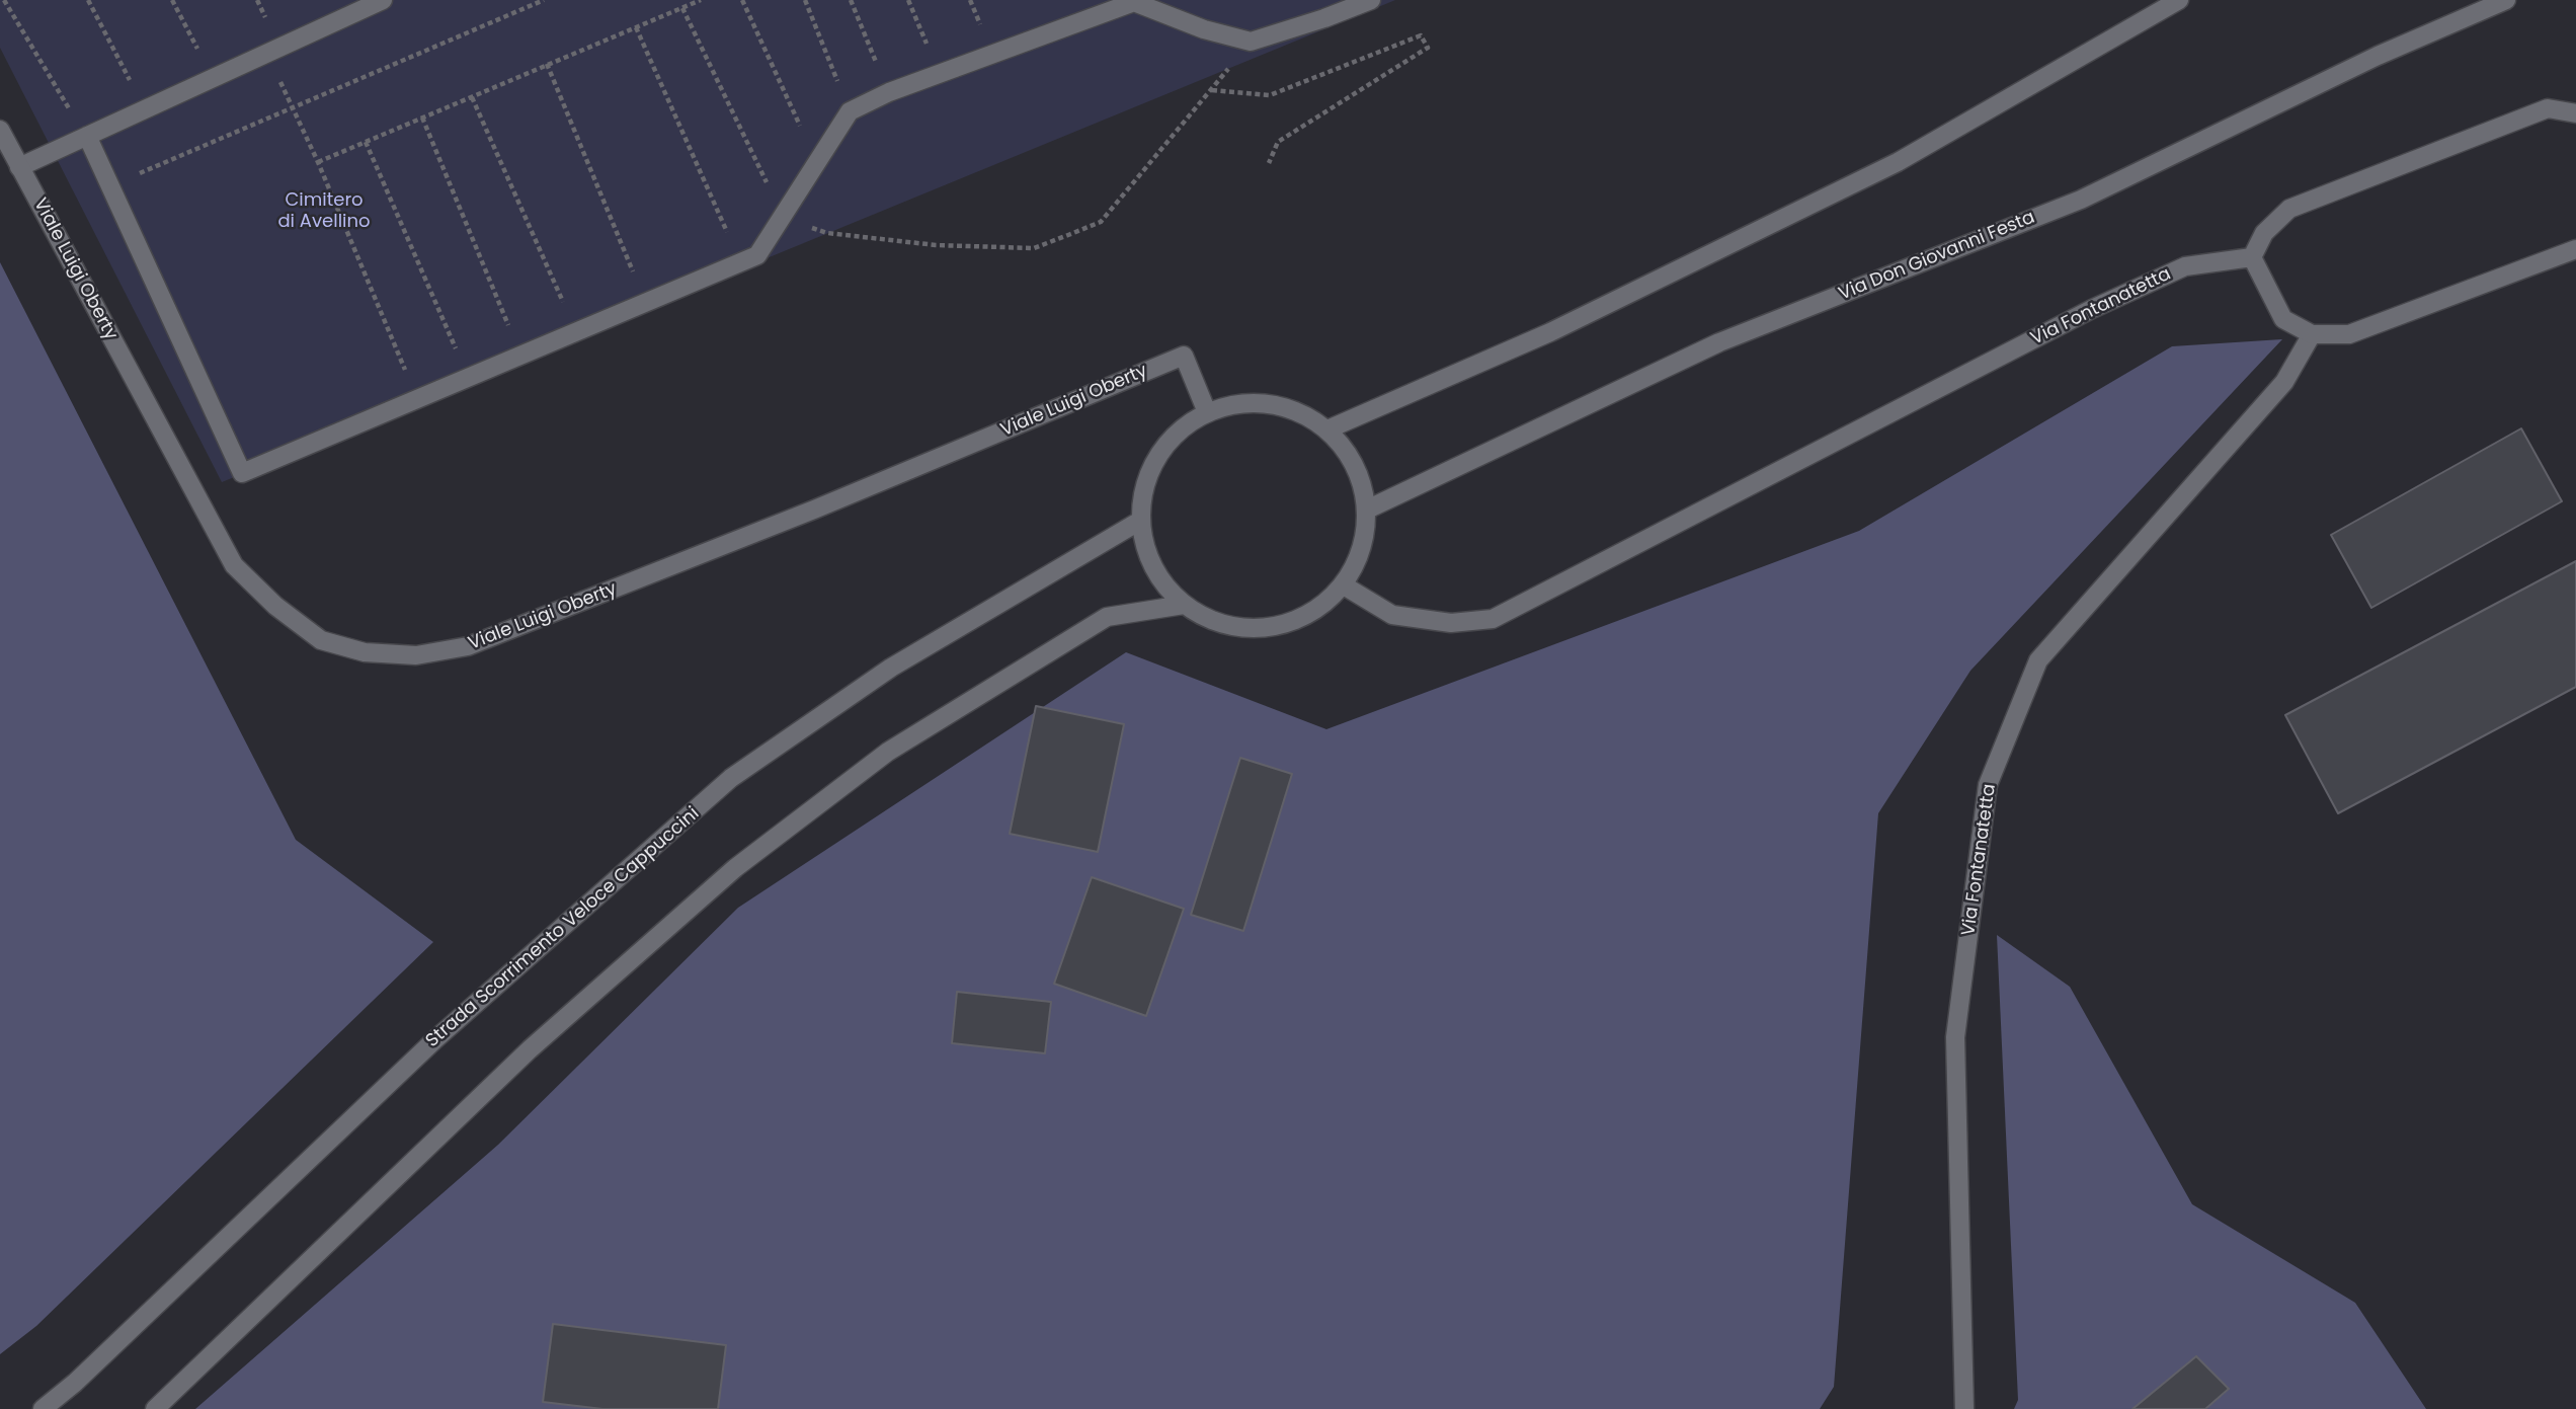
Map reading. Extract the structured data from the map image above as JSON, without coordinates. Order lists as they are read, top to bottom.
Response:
{
  "streets": {
    "street": [
      "Via Don Giovanni Festa",
      "Viale Luigi Oberty",
      "Via Fontanatetta",
      "Strada Scorrimento Veloce Cappuccini"
    ]
  },
  "crossings": [
    ["Via Don Giovanni Festa", "Viale Luigi Oberty"],
    ["Via Don Giovanni Festa", "Via Fontanatetta"],
    ["Via Don Giovanni Festa", "Strada Scorrimento Veloce Cappuccini"],
    ["Viale Luigi Oberty", "Via Fontanatetta"],
    ["Viale Luigi Oberty", "Strada Scorrimento Veloce Cappuccini"],
    ["Via Fontanatetta", "Strada Scorrimento Veloce Cappuccini"]
  ],
  "parks": ["Cimitero di Avellino"]
}
